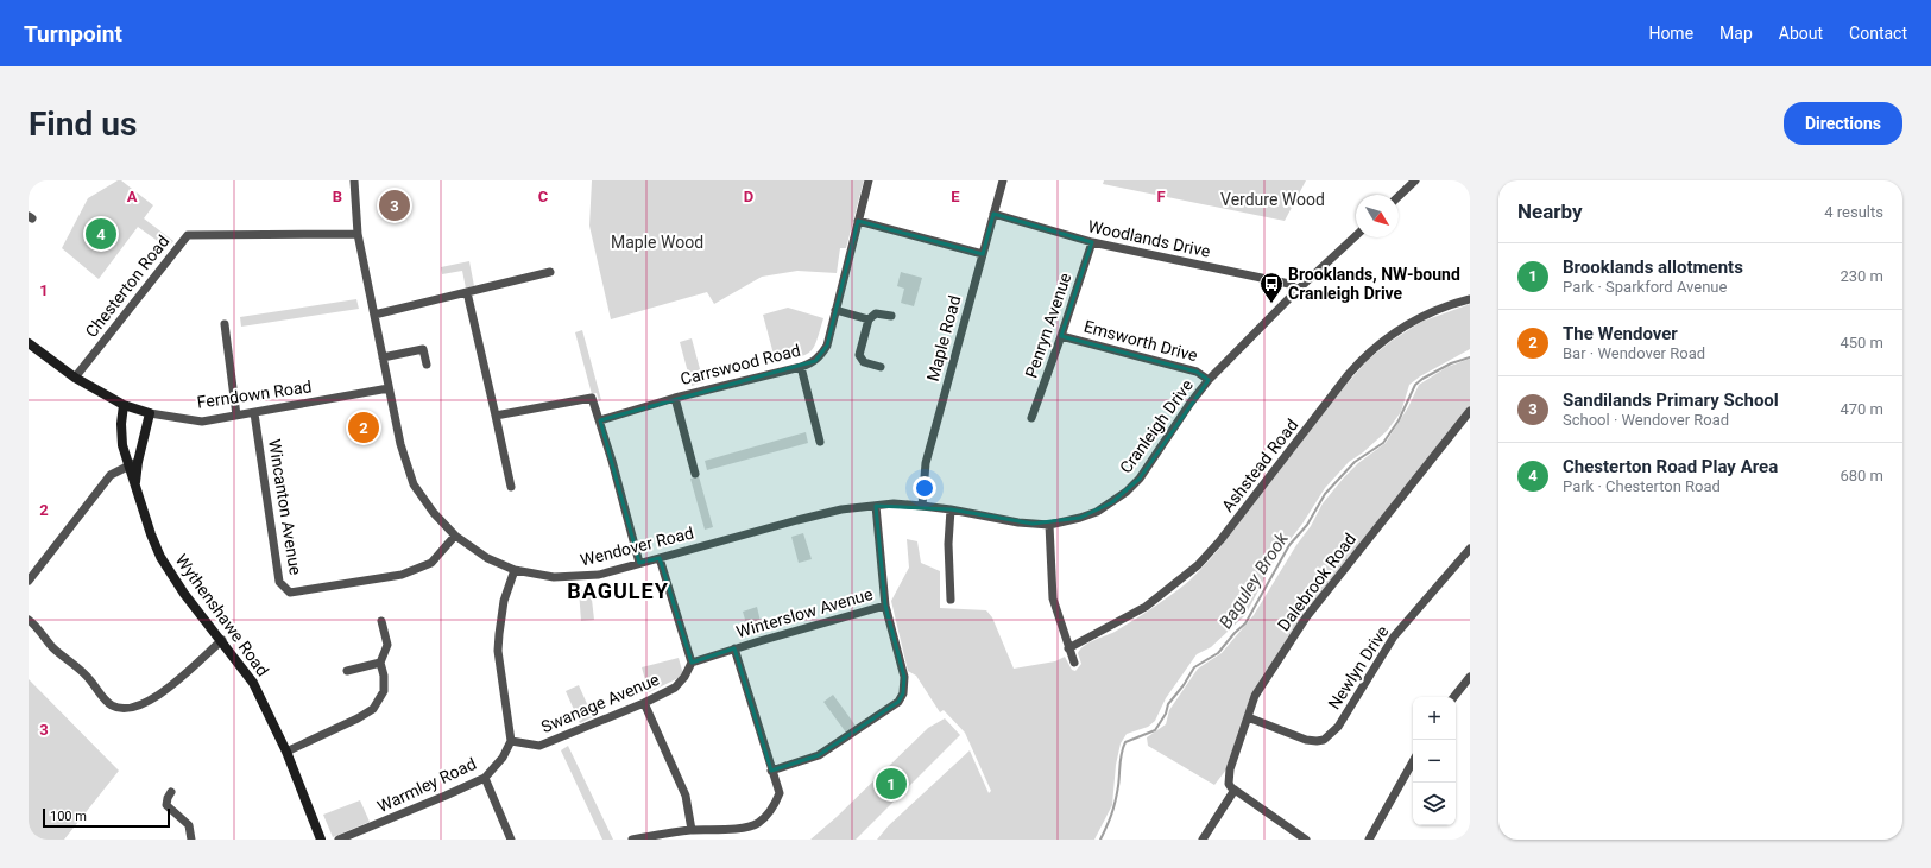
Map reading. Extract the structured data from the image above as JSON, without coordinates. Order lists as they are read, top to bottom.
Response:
{
  "streets": {
    "main road": ["Ferndown Road", "Wythenshawe Road"],
    "street": [
      "Woodlands Drive",
      "Chesterton Road",
      "Penryn Avenue",
      "Maple Road",
      "Emsworth Drive",
      "Carrswood Road",
      "Cranleigh Drive",
      "Ashstead Road",
      "Wincanton Avenue",
      "Wendover Road",
      "Dalebrook Road",
      "Winterslow Avenue",
      "Newlyn Drive",
      "Swanage Avenue",
      "Warmley Road"
    ]
  },
  "crossings": [
    ["Woodlands Drive", "Penryn Avenue"],
    ["Woodlands Drive", "Maple Road"],
    ["Woodlands Drive", "Cranleigh Drive"],
    ["Chesterton Road", "Ferndown Road"],
    ["Chesterton Road", "Wendover Road"],
    ["Penryn Avenue", "Emsworth Drive"],
    ["Maple Road", "Cranleigh Drive"],
    ["Maple Road", "Wendover Road"],
    ["Emsworth Drive", "Cranleigh Drive"],
    ["Ferndown Road", "Wincanton Avenue"],
    ["Ferndown Road", "Wendover Road"],
    ["Ferndown Road", "Wythenshawe Road"],
    ["Cranleigh Drive", "Wendover Road"],
    ["Wincanton Avenue", "Wendover Road"],
    ["Wendover Road", "Winterslow Avenue"],
    ["Dalebrook Road", "Newlyn Drive"],
    ["Winterslow Avenue", "Swanage Avenue"],
    ["Swanage Avenue", "Warmley Road"]
  ],
  "districts": ["BAGULEY"],
  "water": ["Baguley Brook"],
  "parks": ["Verdure Wood", "Maple Wood"],
  "places": {
    "bus stop": ["Brooklands, NW-bound Cranleigh Drive"]
  },
  "scale_bar": "100 m",
  "north": "bottom right",
  "page": {
    "header": "Turnpoint",
    "nav": [
      "Home",
      "Map",
      "About",
      "Contact"
    ],
    "buttons": "Directions",
    "title": "Find us",
    "heading": ["Nearby", "4 results"],
    "pins": [
      "3",
      "4",
      "2",
      "1"
    ],
    "list": [
      {
        "mark": "1",
        "name": "Brooklands allotments",
        "note": "Park · Sparkford Avenue",
        "value": "230 m"
      },
      {
        "mark": "2",
        "name": "The Wendover",
        "note": "Bar · Wendover Road",
        "value": "450 m"
      },
      {
        "mark": "3",
        "name": "Sandilands Primary School",
        "note": "School · Wendover Road",
        "value": "470 m"
      },
      {
        "mark": "4",
        "name": "Chesterton Road Play Area",
        "note": "Park · Chesterton Road",
        "value": "680 m"
      }
    ],
    "map_buttons": ["+", "−"],
    "scale": "100 m"
  },
  "grid": {
    "columns": [
      "A",
      "B",
      "C",
      "D",
      "E",
      "F"
    ],
    "rows": ["1", "2", "3"]
  }
}
